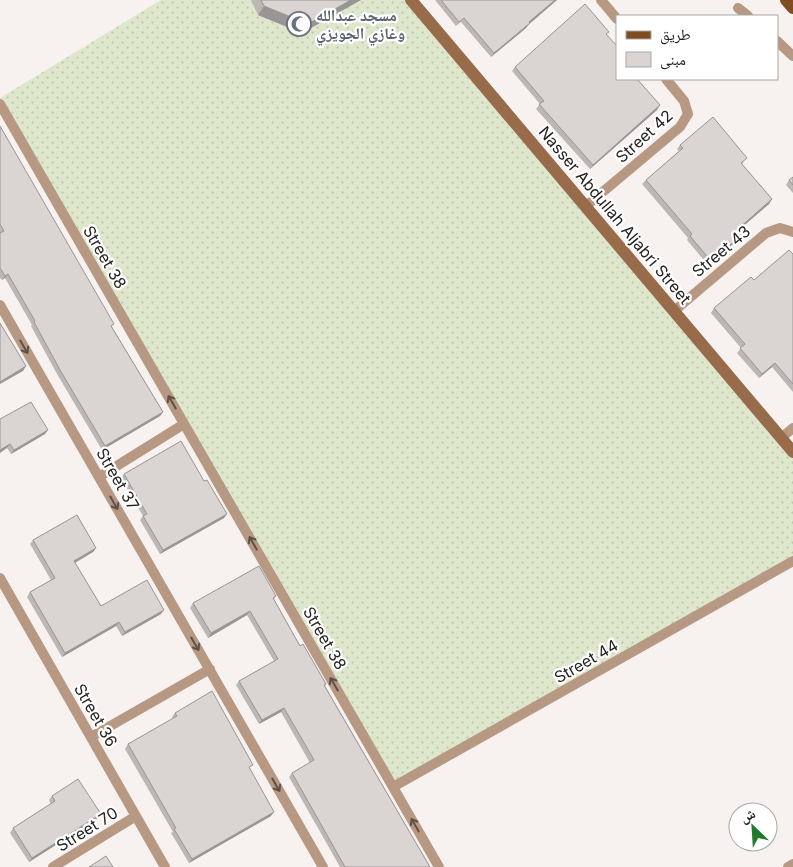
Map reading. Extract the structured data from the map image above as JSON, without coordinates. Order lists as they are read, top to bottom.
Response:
{
  "streets": {
    "street": [
      "Street 42",
      "Nasser Abdullah Aljabri Street",
      "Street 43",
      "Street 38",
      "Street 37",
      "Street 44",
      "Street 36",
      "Street 70"
    ]
  },
  "crossings": [
    ["Street 42", "Nasser Abdullah Aljabri Street"],
    ["Nasser Abdullah Aljabri Street", "Street 43"],
    ["Street 38", "Street 44"],
    ["Street 36", "Street 70"]
  ],
  "one_way": ["Street 38", "Street 37"],
  "places": {
    "mosque": ["مسجد عبدالله وغازي الجويزي"]
  },
  "legend": ["طريق", "مبنى"],
  "north": "top left"
}
